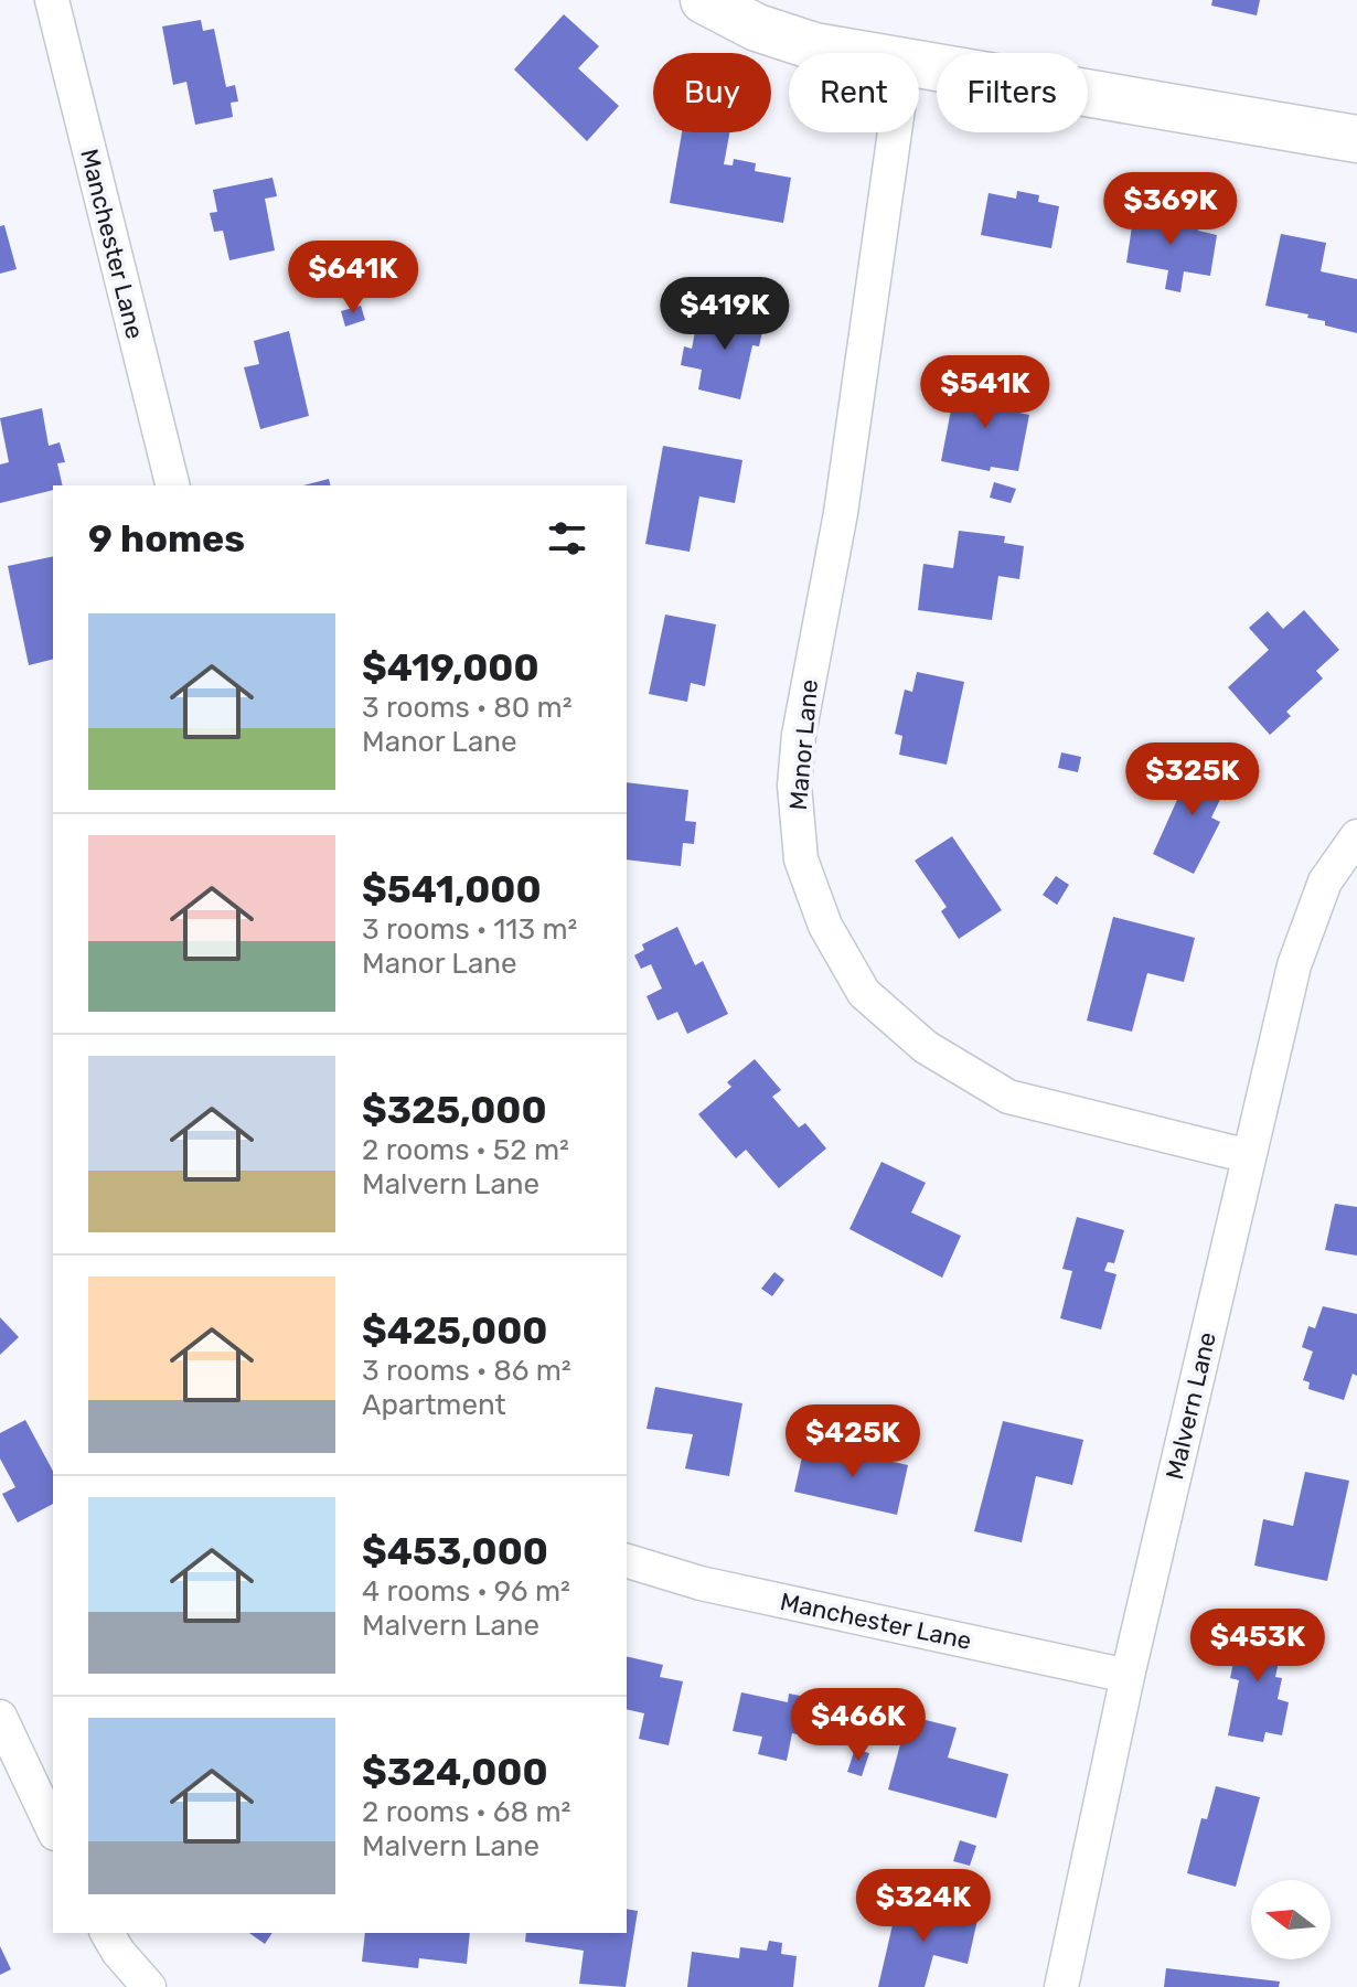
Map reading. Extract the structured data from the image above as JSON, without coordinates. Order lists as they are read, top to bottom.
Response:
{
  "streets": {
    "street": ["Manchester Lane", "Manor Lane", "Malvern Lane"]
  },
  "crossings": [
    ["Manchester Lane", "Malvern Lane"],
    ["Manor Lane", "Malvern Lane"]
  ],
  "north": "left",
  "page": {
    "chip": ["Buy", "Rent", "Filters"],
    "price": [
      "$369K",
      "$641K",
      "$419K",
      "$541K",
      "$325K",
      "$425K",
      "$453K",
      "$466K",
      "$324K"
    ],
    "heading": "9 homes",
    "list": [
      {
        "name": "$419,000",
        "note": "3 rooms · 80 m² · Manor Lane"
      },
      {
        "name": "$541,000",
        "note": "3 rooms · 113 m² · Manor Lane"
      },
      {
        "name": "$325,000",
        "note": "2 rooms · 52 m² · Malvern Lane"
      },
      {
        "name": "$425,000",
        "note": "3 rooms · 86 m² · Apartment"
      },
      {
        "name": "$453,000",
        "note": "4 rooms · 96 m² · Malvern Lane"
      },
      {
        "name": "$324,000",
        "note": "2 rooms · 68 m² · Malvern Lane"
      }
    ]
  }
}
